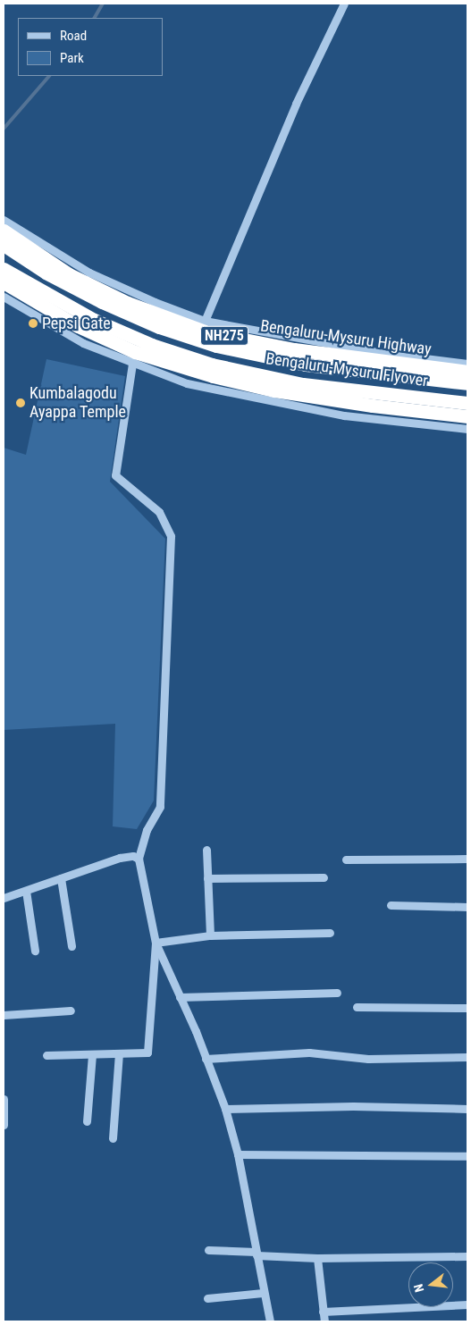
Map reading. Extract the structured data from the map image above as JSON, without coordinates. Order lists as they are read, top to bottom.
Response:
{
  "streets": {
    "highway": ["NH275", "Bengaluru-Mysuru Highway", "Bengaluru-Mysuru Flyover"]
  },
  "crossings": [
    ["NH275", "Bengaluru-Mysuru Highway"]
  ],
  "places": ["Pepsi Gate", "Kumbalagodu Ayappa Temple"],
  "legend": ["Road", "Park"],
  "north": "left"
}
